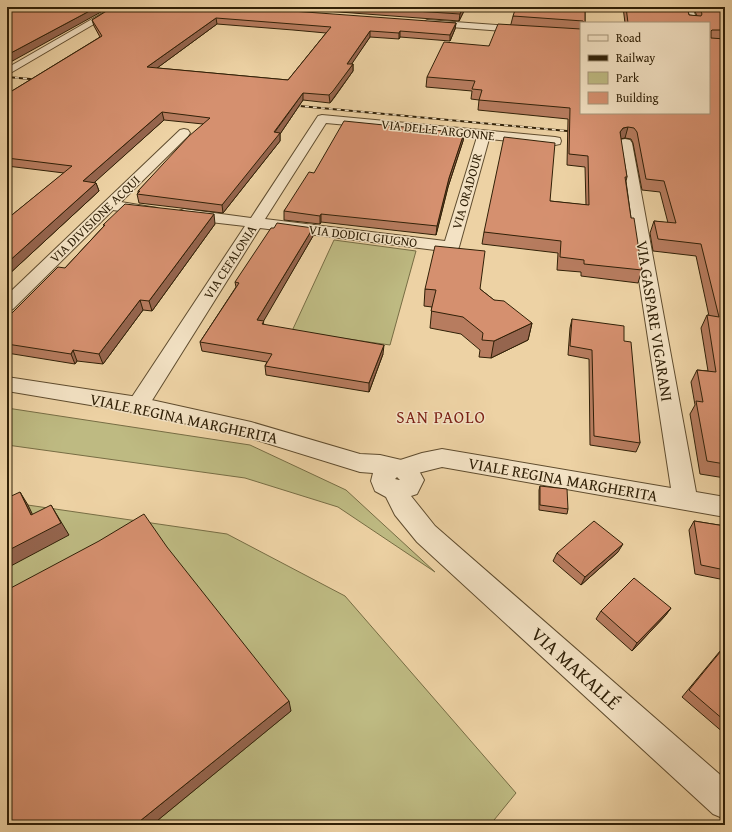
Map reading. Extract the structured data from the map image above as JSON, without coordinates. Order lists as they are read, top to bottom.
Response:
{
  "streets": {
    "street": [
      "VIA DELLE ARGONNE",
      "VIA ORADOUR",
      "VIA DIVISIONE ACQUI",
      "VIA DODICI GIUGNO",
      "VIA CEFALONIA",
      "VIA GASPARE VIGARANI",
      "VIALE REGINA MARGHERITA",
      "VIA MAKALLÉ"
    ]
  },
  "crossings": [
    ["VIA DELLE ARGONNE", "VIA ORADOUR"],
    ["VIA DELLE ARGONNE", "VIA CEFALONIA"],
    ["VIA ORADOUR", "VIA DODICI GIUGNO"],
    ["VIA DIVISIONE ACQUI", "VIA DODICI GIUGNO"],
    ["VIA DODICI GIUGNO", "VIA CEFALONIA"],
    ["VIA CEFALONIA", "VIALE REGINA MARGHERITA"],
    ["VIA GASPARE VIGARANI", "VIALE REGINA MARGHERITA"],
    ["VIALE REGINA MARGHERITA", "VIA MAKALLÉ"]
  ],
  "districts": ["SAN PAOLO"],
  "legend": [
    "Road",
    "Railway",
    "Park",
    "Building"
  ]
}
